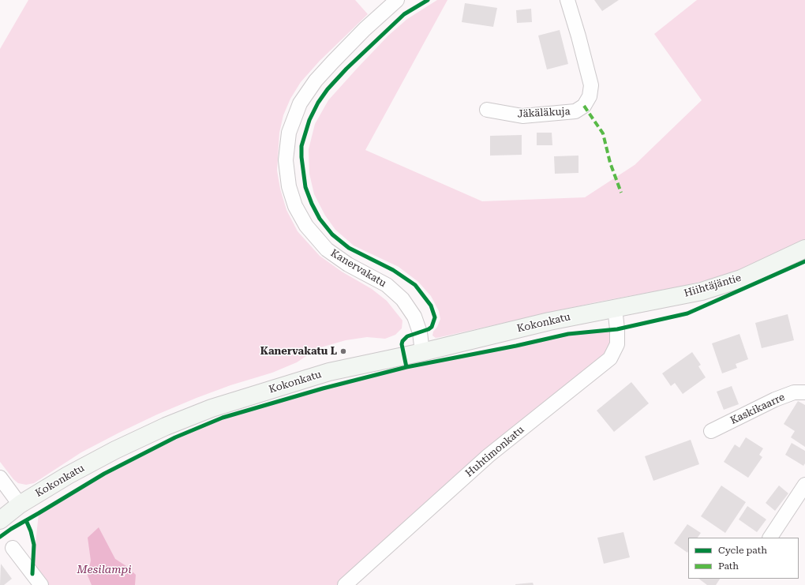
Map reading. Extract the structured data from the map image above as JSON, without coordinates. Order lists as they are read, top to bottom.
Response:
{
  "streets": {
    "street": [
      "Jäkäläkuja",
      "Kanervakatu",
      "Hiihtäjäntie",
      "Kokonkatu",
      "Kaskikaarre",
      "Huhtimonkatu"
    ]
  },
  "crossings": [
    ["Kanervakatu", "Kokonkatu"],
    ["Hiihtäjäntie", "Kokonkatu"],
    ["Hiihtäjäntie", "Huhtimonkatu"],
    ["Kokonkatu", "Huhtimonkatu"]
  ],
  "water": ["Mesilampi"],
  "places": ["Kanervakatu L"],
  "legend": ["Cycle path", "Path"]
}
